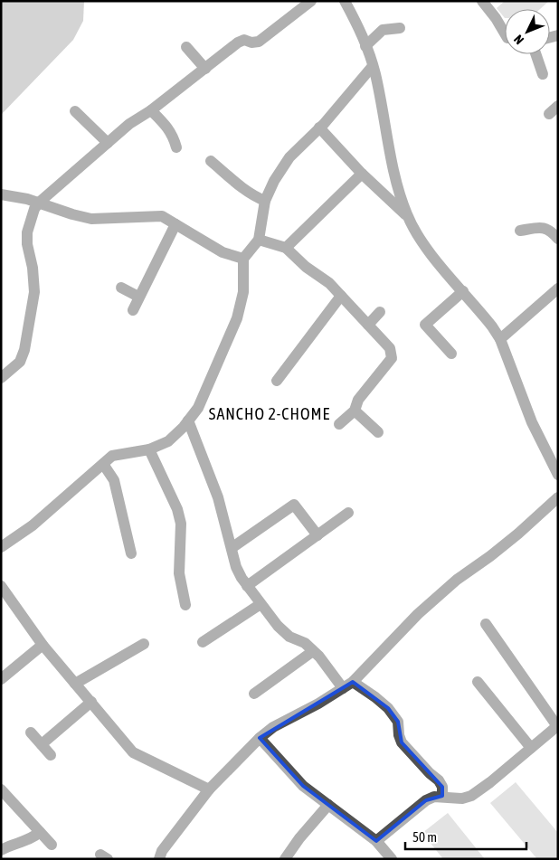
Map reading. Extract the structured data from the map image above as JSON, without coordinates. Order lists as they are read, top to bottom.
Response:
{
  "districts": ["SANCHO 2-CHOME"],
  "scale_bar": "50 m",
  "north": "bottom left"
}
